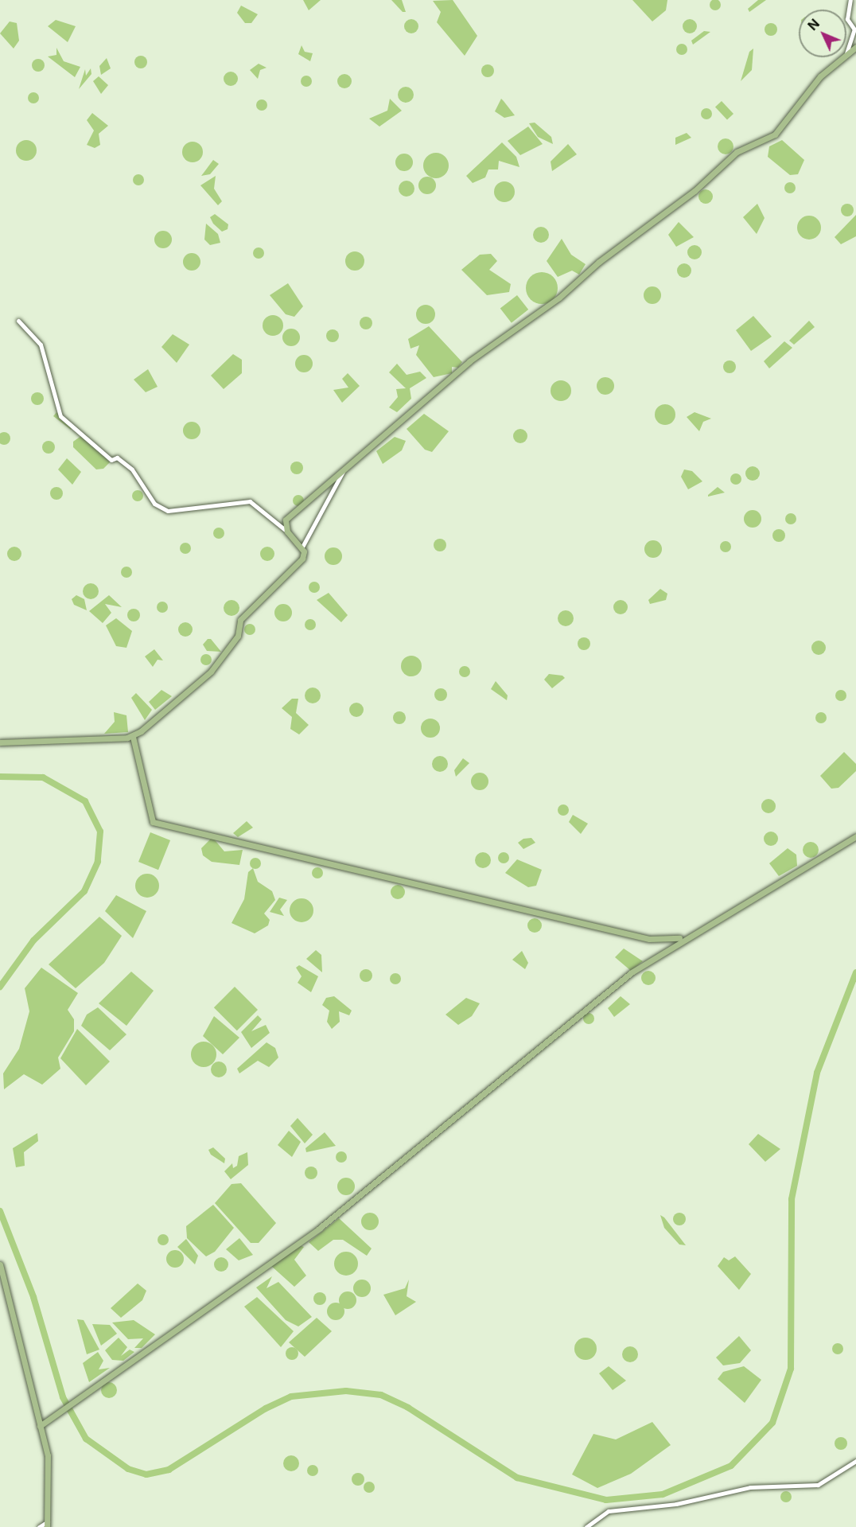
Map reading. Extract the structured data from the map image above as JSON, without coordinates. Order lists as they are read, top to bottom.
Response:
{
  "north": "top left"
}
